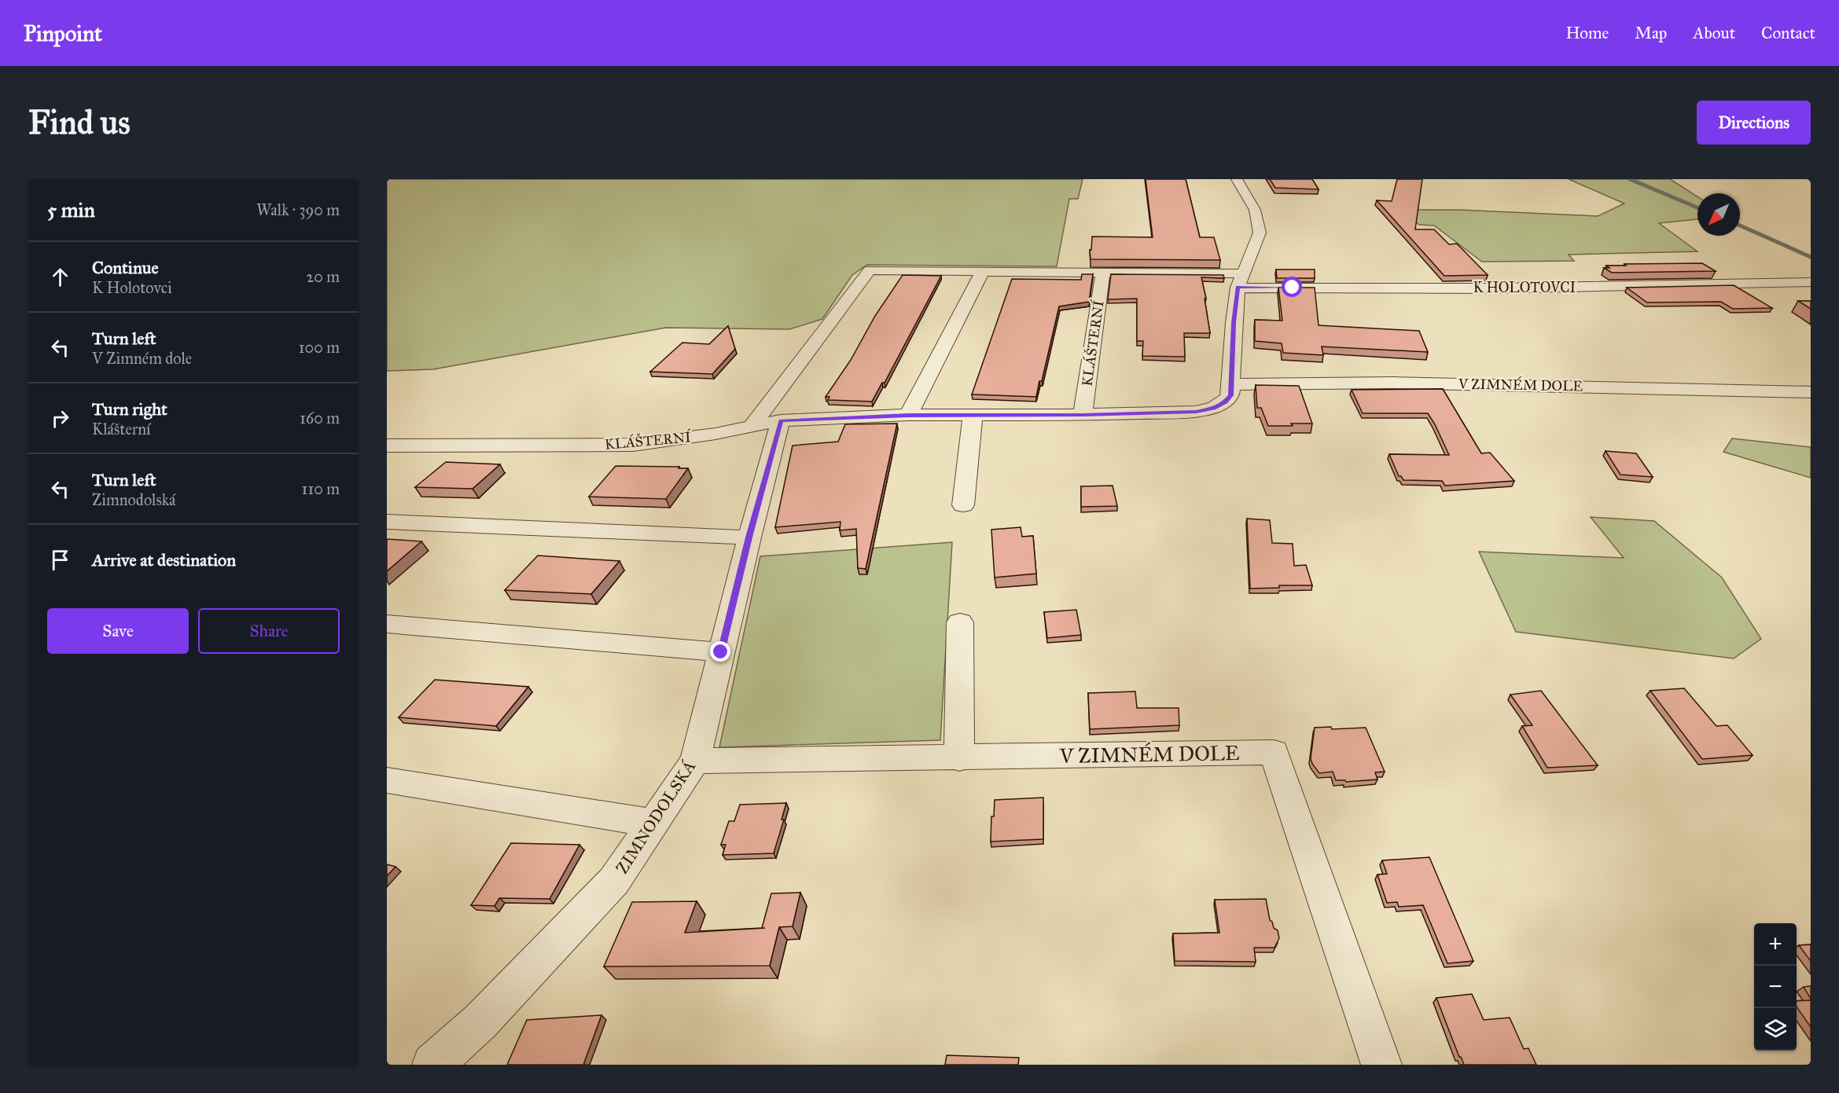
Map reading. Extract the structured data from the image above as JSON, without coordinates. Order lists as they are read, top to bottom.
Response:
{
  "streets": {
    "street": [
      "K HOLOTOVCI",
      "KLÁŠTERNÍ",
      "V ZIMNÉM DOLE",
      "ZIMNODOLSKÁ"
    ]
  },
  "crossings": [
    ["K HOLOTOVCI", "KLÁŠTERNÍ"],
    ["KLÁŠTERNÍ", "V ZIMNÉM DOLE"],
    ["KLÁŠTERNÍ", "ZIMNODOLSKÁ"],
    ["V ZIMNÉM DOLE", "ZIMNODOLSKÁ"]
  ],
  "north": "bottom left",
  "page": {
    "header": "Pinpoint",
    "nav": [
      "Home",
      "Map",
      "About",
      "Contact"
    ],
    "buttons": [
      "Directions",
      ["Save", "Share"]
    ],
    "title": "Find us",
    "heading": ["5 min", "Walk · 390 m"],
    "list": [
      ["Continue", "K Holotovci", "20 m"],
      ["Turn left", "V Zimném dole", "100 m"],
      ["Turn right", "Klášterní", "160 m"],
      ["Turn left", "Zimnodolská", "110 m"],
      "Arrive at destination"
    ],
    "map_buttons": ["+", "−"]
  }
}
